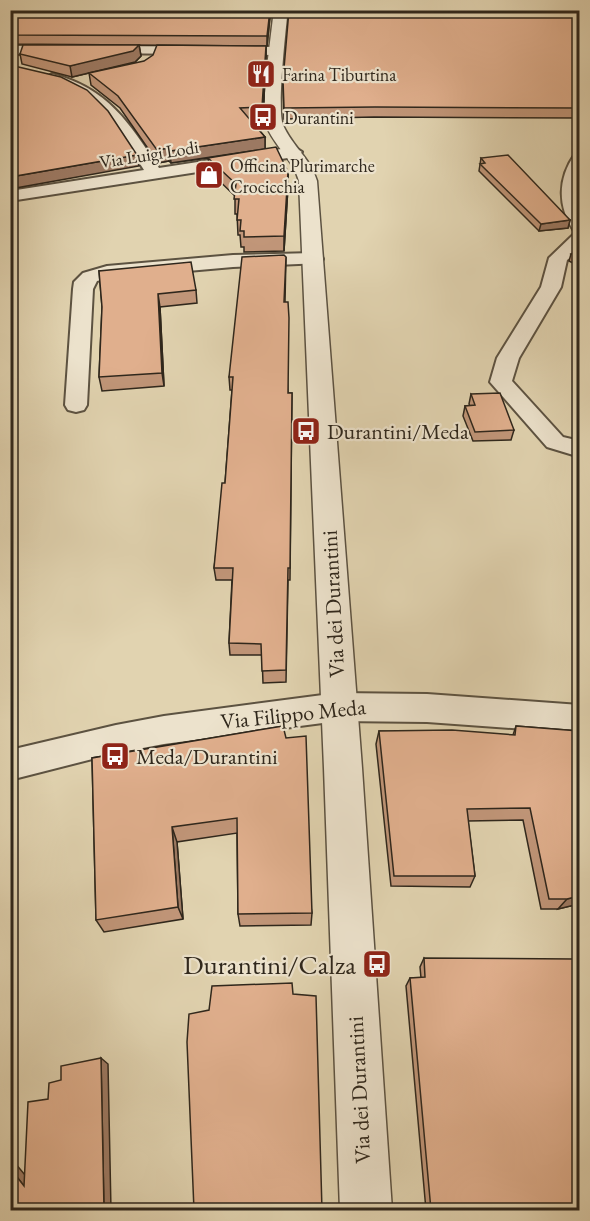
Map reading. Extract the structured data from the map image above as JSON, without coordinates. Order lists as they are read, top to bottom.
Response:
{
  "streets": {
    "street": ["Via Luigi Lodi", "Via dei Durantini", "Via Filippo Meda"]
  },
  "crossings": [
    ["Via Luigi Lodi", "Via dei Durantini"],
    ["Via dei Durantini", "Via Filippo Meda"]
  ],
  "places": {
    "restaurant": ["Farina Tiburtina"],
    "bus stop": [
      "Durantini",
      "Durantini/Meda",
      "Meda/Durantini",
      "Durantini/Calza"
    ],
    "shop": ["Officina Plurimarche Crocicchia"]
  }
}
